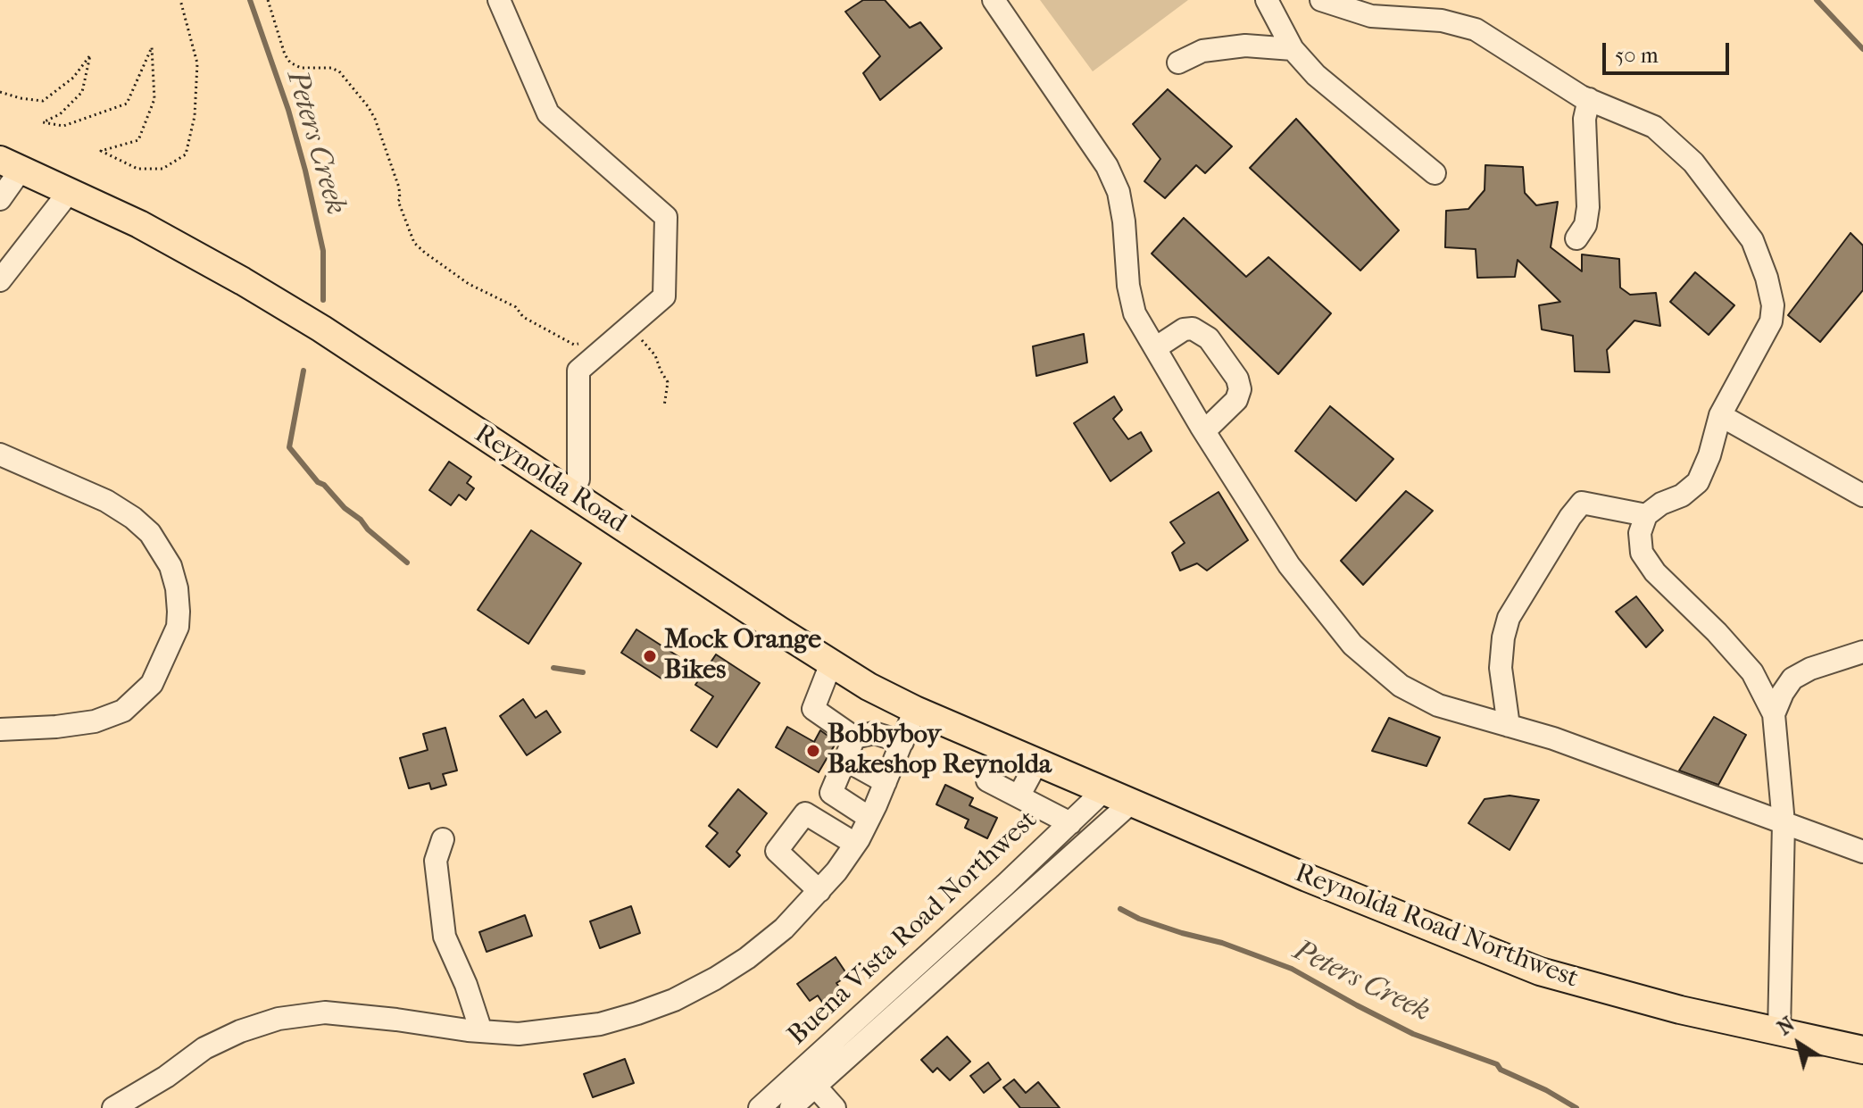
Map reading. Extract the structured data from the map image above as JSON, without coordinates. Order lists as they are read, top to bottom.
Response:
{
  "streets": {
    "main road": ["Reynolda Road", "Reynolda Road Northwest"],
    "street": ["Buena Vista Road Northwest"]
  },
  "crossings": [
    ["Reynolda Road", "Reynolda Road Northwest"],
    ["Reynolda Road", "Buena Vista Road Northwest"],
    ["Reynolda Road Northwest", "Buena Vista Road Northwest"]
  ],
  "water": ["Peters Creek"],
  "places": ["Mock Orange Bikes", "Bobbyboy Bakeshop Reynolda"],
  "scale_bar": "50 m",
  "north": "top left"
}
